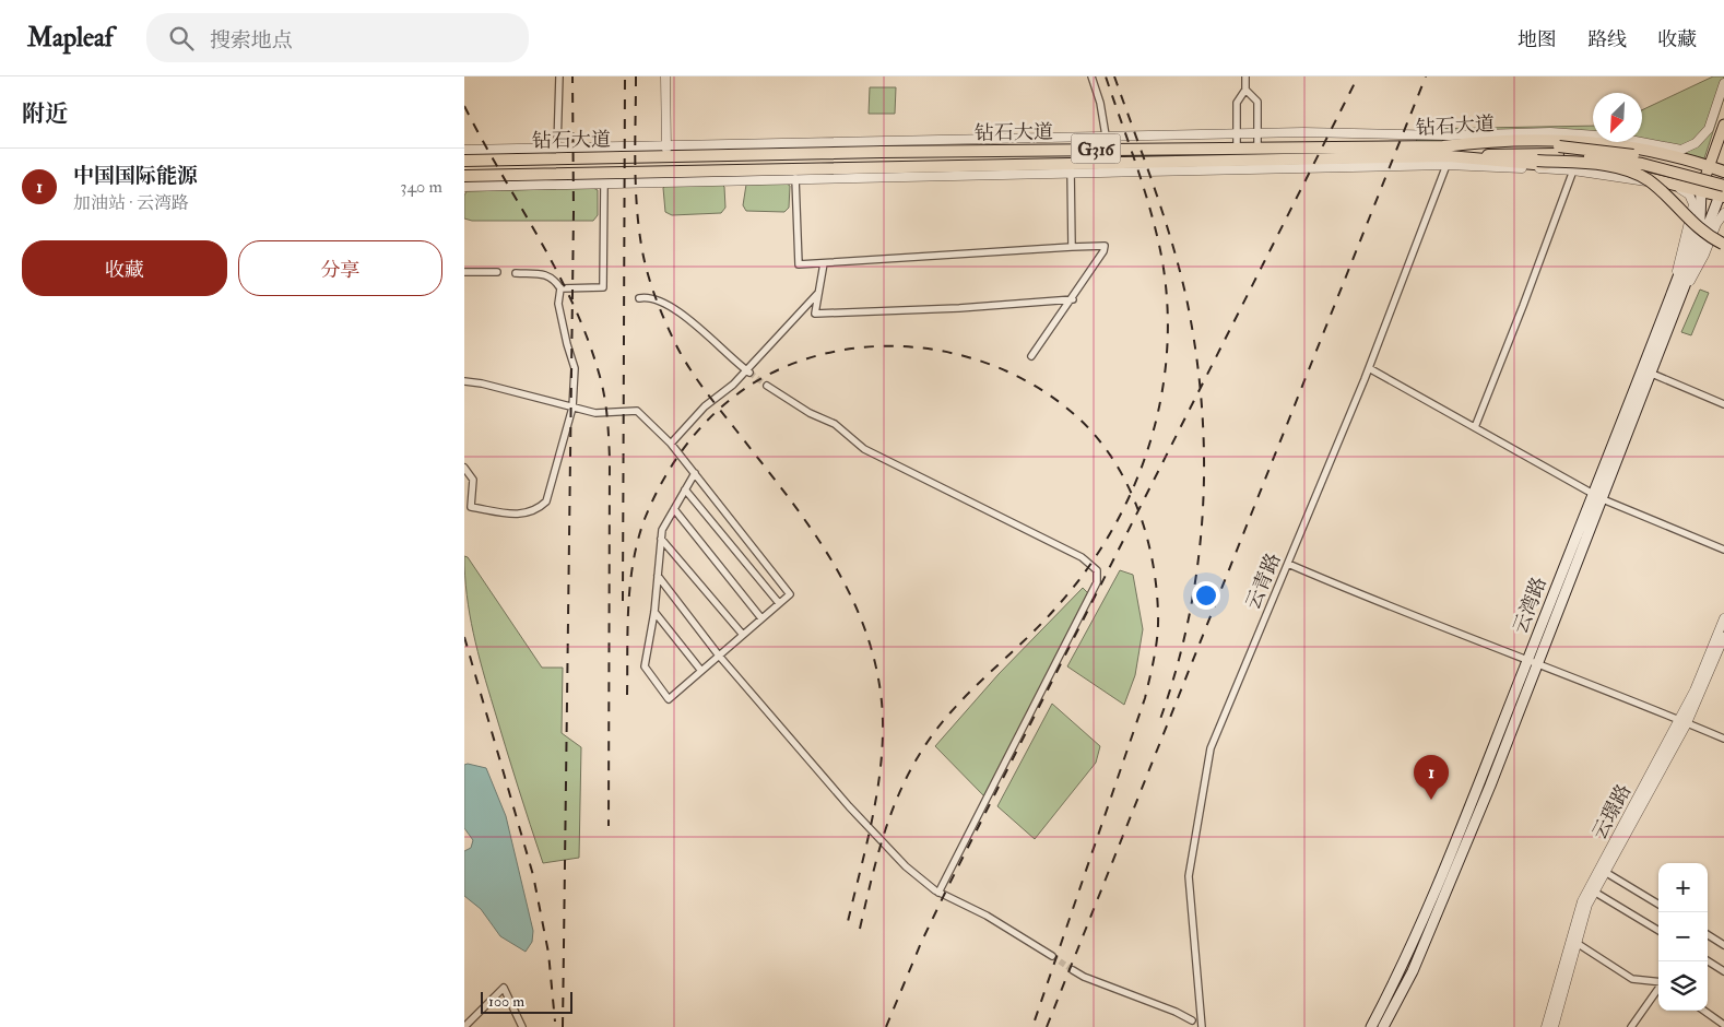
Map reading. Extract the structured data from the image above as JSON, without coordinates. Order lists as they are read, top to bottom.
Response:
{
  "streets": {
    "highway": ["钻石大道", "G316"],
    "main road": ["云湾路"],
    "street": ["云青路", "云璟路"]
  },
  "crossings": [
    ["钻石大道", "云青路"],
    ["钻石大道", "云湾路"]
  ],
  "scale_bar": "100 m",
  "north": "bottom left",
  "page": {
    "header": "Mapleaf",
    "search": "搜索地点",
    "nav": ["地图", "路线", "收藏"],
    "heading": "附近",
    "list": [
      {
        "mark": "1",
        "name": "中国国际能源",
        "note": "加油站 · 云湾路",
        "value": "340 m"
      }
    ],
    "buttons": ["收藏", "分享"],
    "pins": "1",
    "map_buttons": ["+", "−"],
    "scale": "100 m"
  }
}
